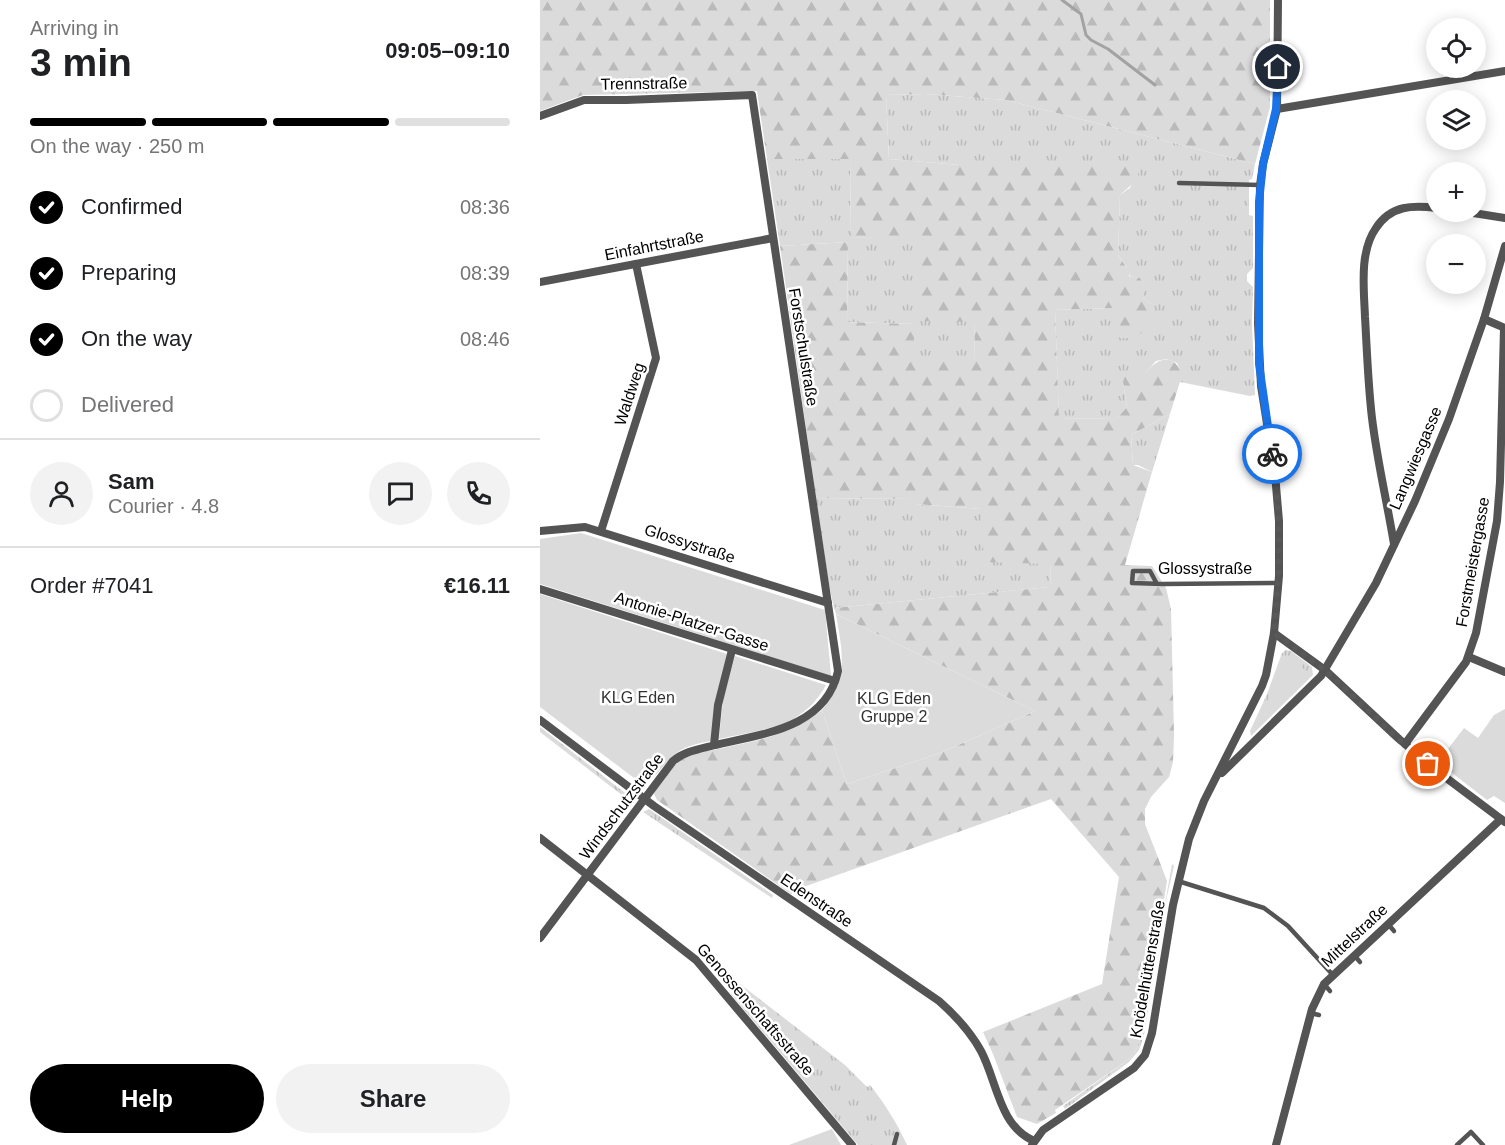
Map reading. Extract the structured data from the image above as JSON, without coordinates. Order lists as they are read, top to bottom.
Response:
{
  "streets": {
    "street": [
      "Trennstraße",
      "Einfahrtstraße",
      "Forstschulstraße",
      "Waldweg",
      "Langwiesgasse",
      "Glossystraße",
      "Forstmeistergasse",
      "Antonie-Platzer-Gasse",
      "Windschutzstraße",
      "Edenstraße",
      "Mittelstraße",
      "Knödelhüttenstraße",
      "Genossenschaftsstraße"
    ]
  },
  "crossings": [
    ["Trennstraße", "Forstschulstraße"],
    ["Einfahrtstraße", "Forstschulstraße"],
    ["Einfahrtstraße", "Waldweg"],
    ["Forstschulstraße", "Glossystraße"],
    ["Waldweg", "Glossystraße"],
    ["Langwiesgasse", "Knödelhüttenstraße"],
    ["Glossystraße", "Knödelhüttenstraße"],
    ["Antonie-Platzer-Gasse", "Windschutzstraße"],
    ["Windschutzstraße", "Edenstraße"],
    ["Windschutzstraße", "Genossenschaftsstraße"],
    ["Edenstraße", "Knödelhüttenstraße"]
  ],
  "parks": ["KLG Eden", "KLG Eden Gruppe 2"],
  "page": {
    "heading": ["3 min", "Arriving in", "09:05–09:10"],
    "panel": [
      "Sam",
      "Courier · 4.8",
      "Order #7041",
      "€16.11"
    ],
    "map_buttons": ["+", "−"],
    "bar": "On the way · 250 m",
    "list": [
      ["Confirmed", "08:36"],
      ["Preparing", "08:39"],
      ["On the way", "08:46"],
      "Delivered"
    ],
    "buttons": ["Help", "Share"]
  }
}
